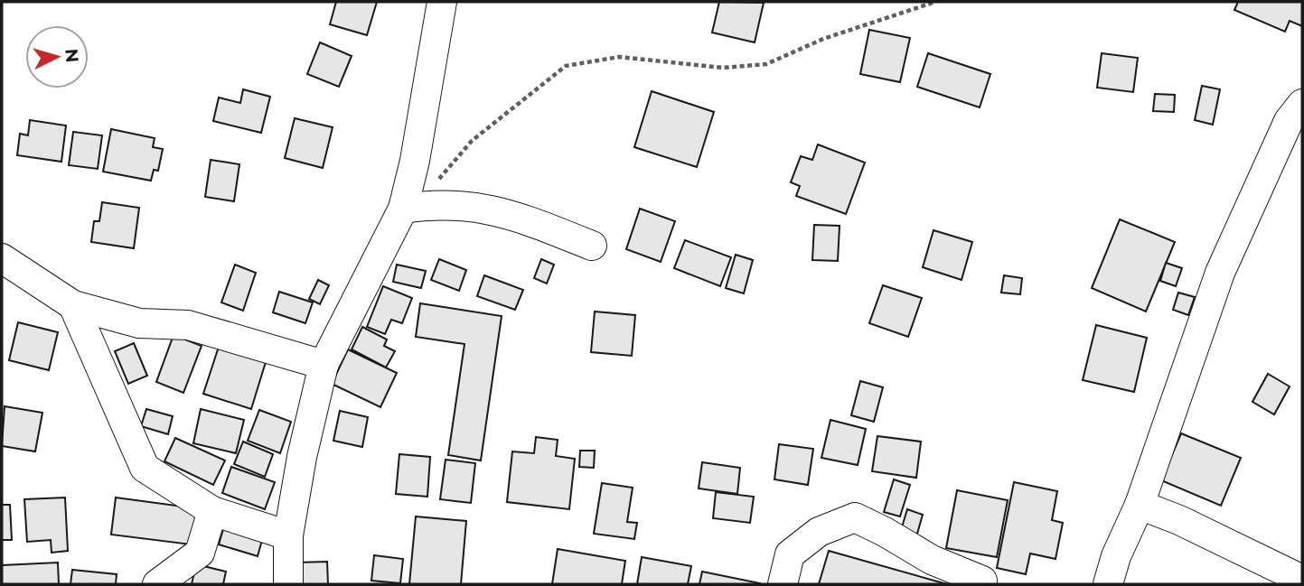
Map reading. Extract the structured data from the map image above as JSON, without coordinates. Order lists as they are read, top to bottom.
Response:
{
  "north": "right"
}
